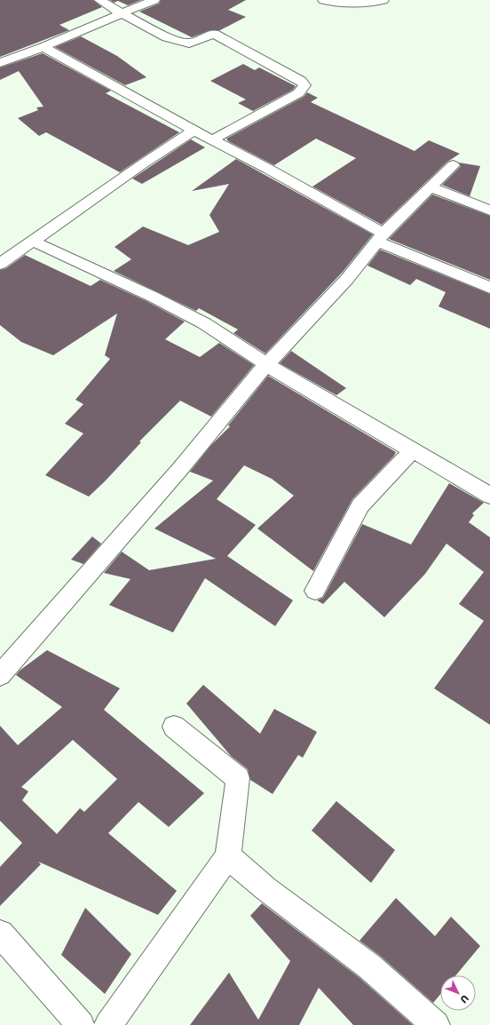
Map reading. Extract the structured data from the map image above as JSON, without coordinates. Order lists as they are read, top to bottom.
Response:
{
  "north": "bottom right"
}
